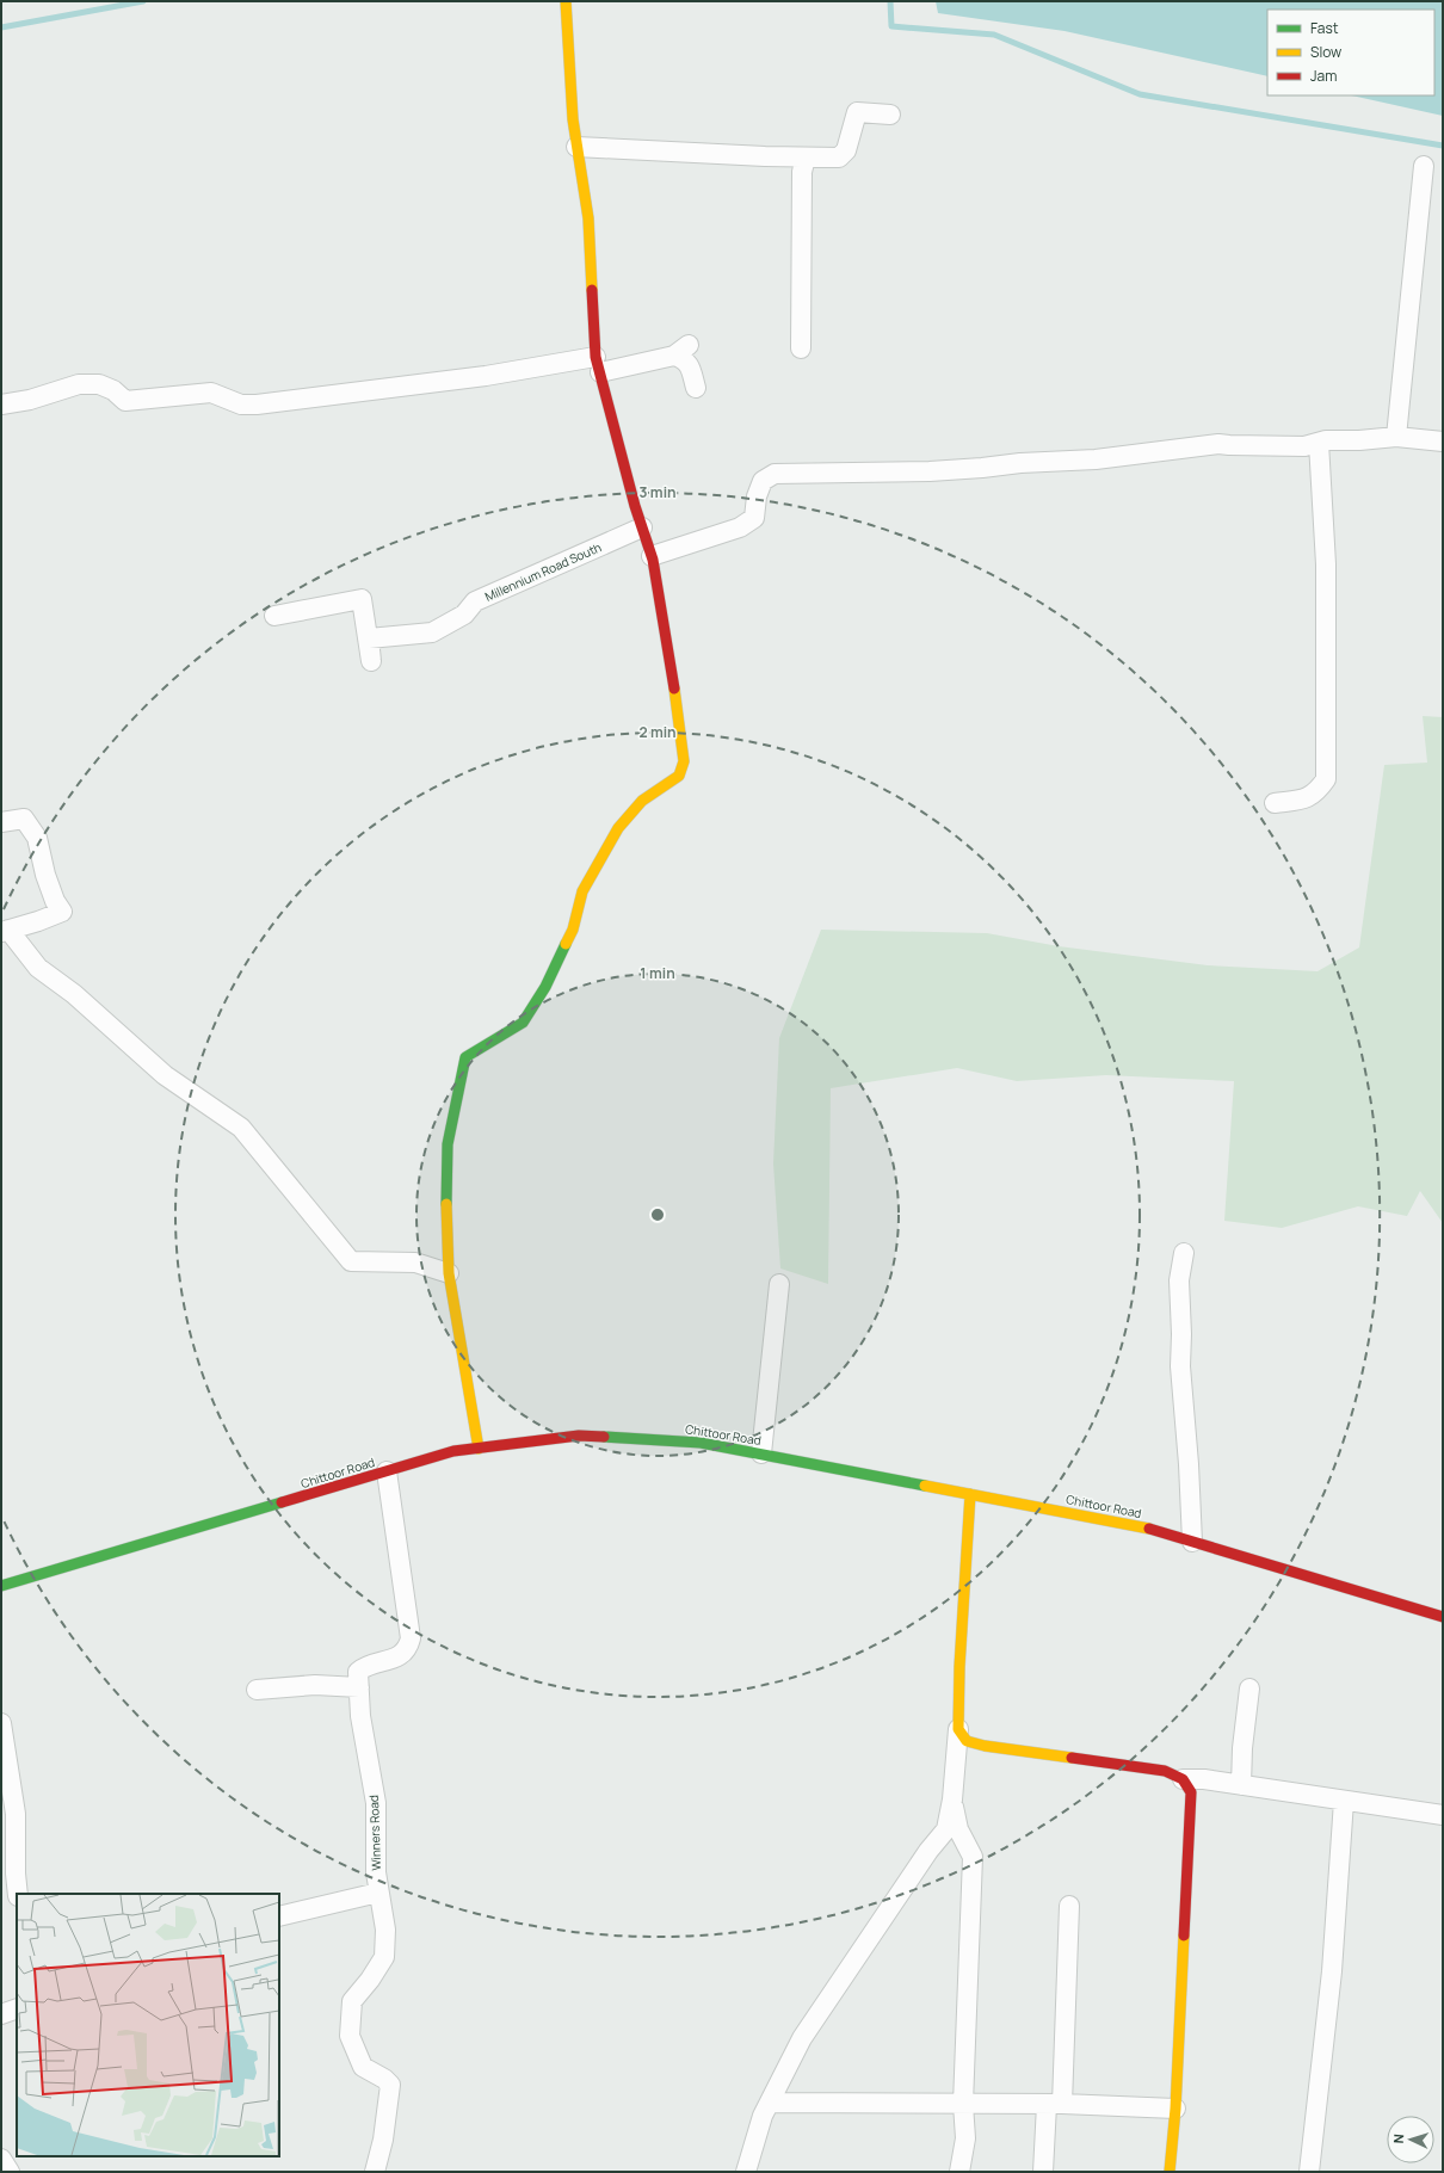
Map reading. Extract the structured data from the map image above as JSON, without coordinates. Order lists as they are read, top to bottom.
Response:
{
  "streets": {
    "street": ["Millennium Road South", "Chittoor Road", "Winners Road"]
  },
  "crossings": [
    ["Chittoor Road", "Winners Road"]
  ],
  "legend": ["Fast", "Slow", "Jam"],
  "north": "left",
  "rings": ["3 min", "2 min", "1 min"]
}
